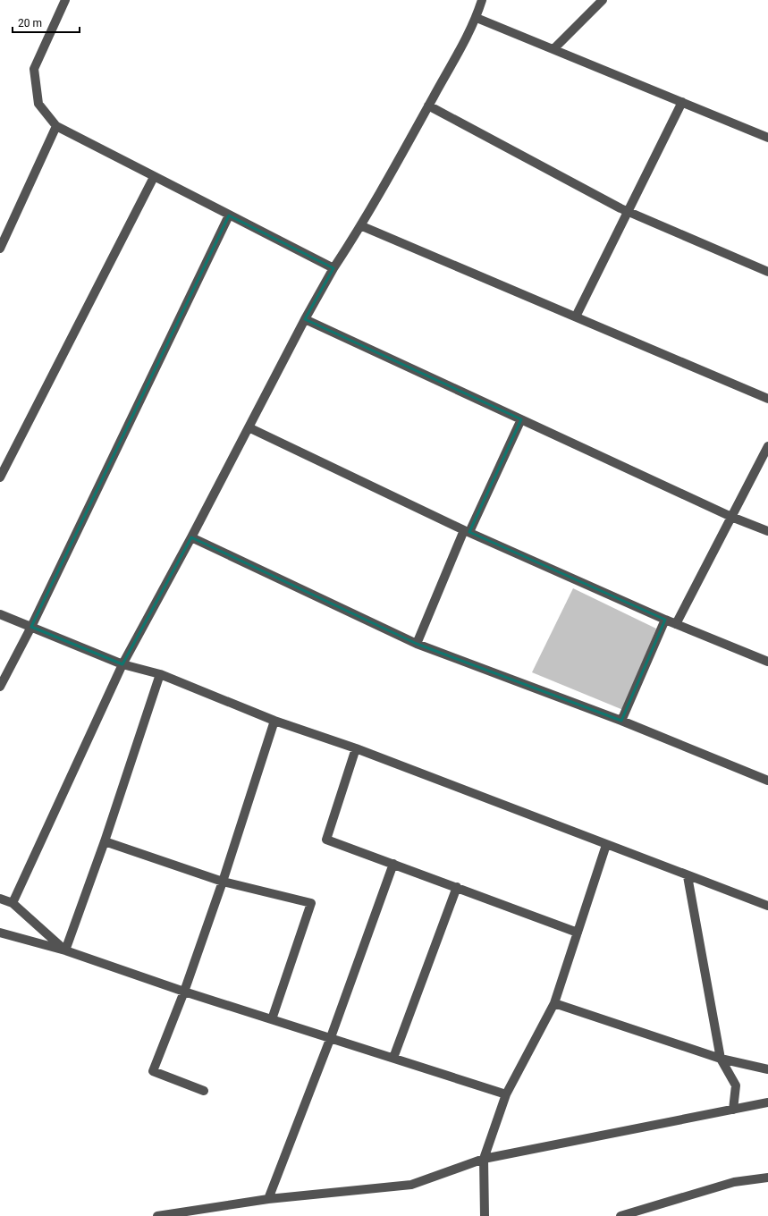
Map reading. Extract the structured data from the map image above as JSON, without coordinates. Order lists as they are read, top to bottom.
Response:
{
  "scale_bar": "20 m"
}
